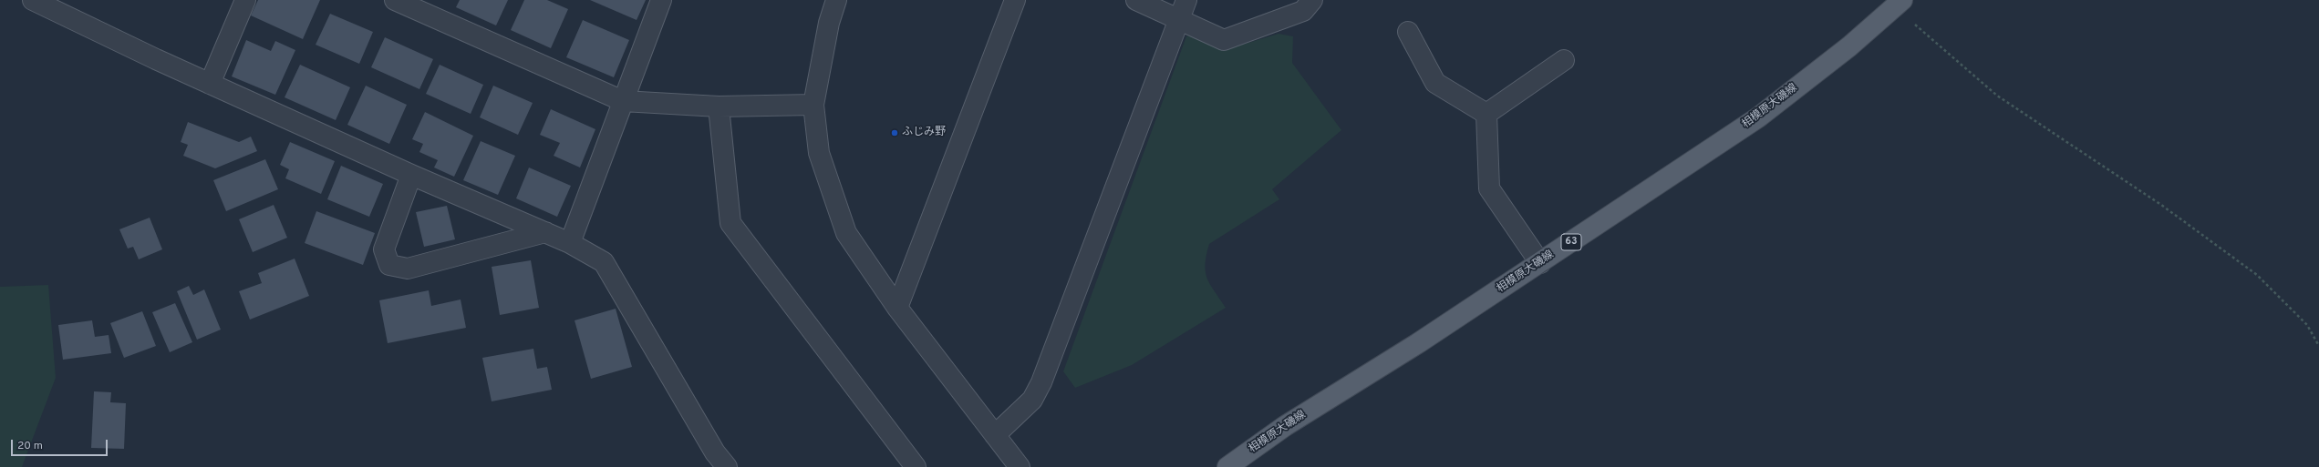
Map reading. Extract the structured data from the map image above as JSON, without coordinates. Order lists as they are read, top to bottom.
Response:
{
  "streets": {
    "main road": ["相模原大磯線", "63"]
  },
  "places": ["ふじみ野"],
  "scale_bar": "20 m"
}
